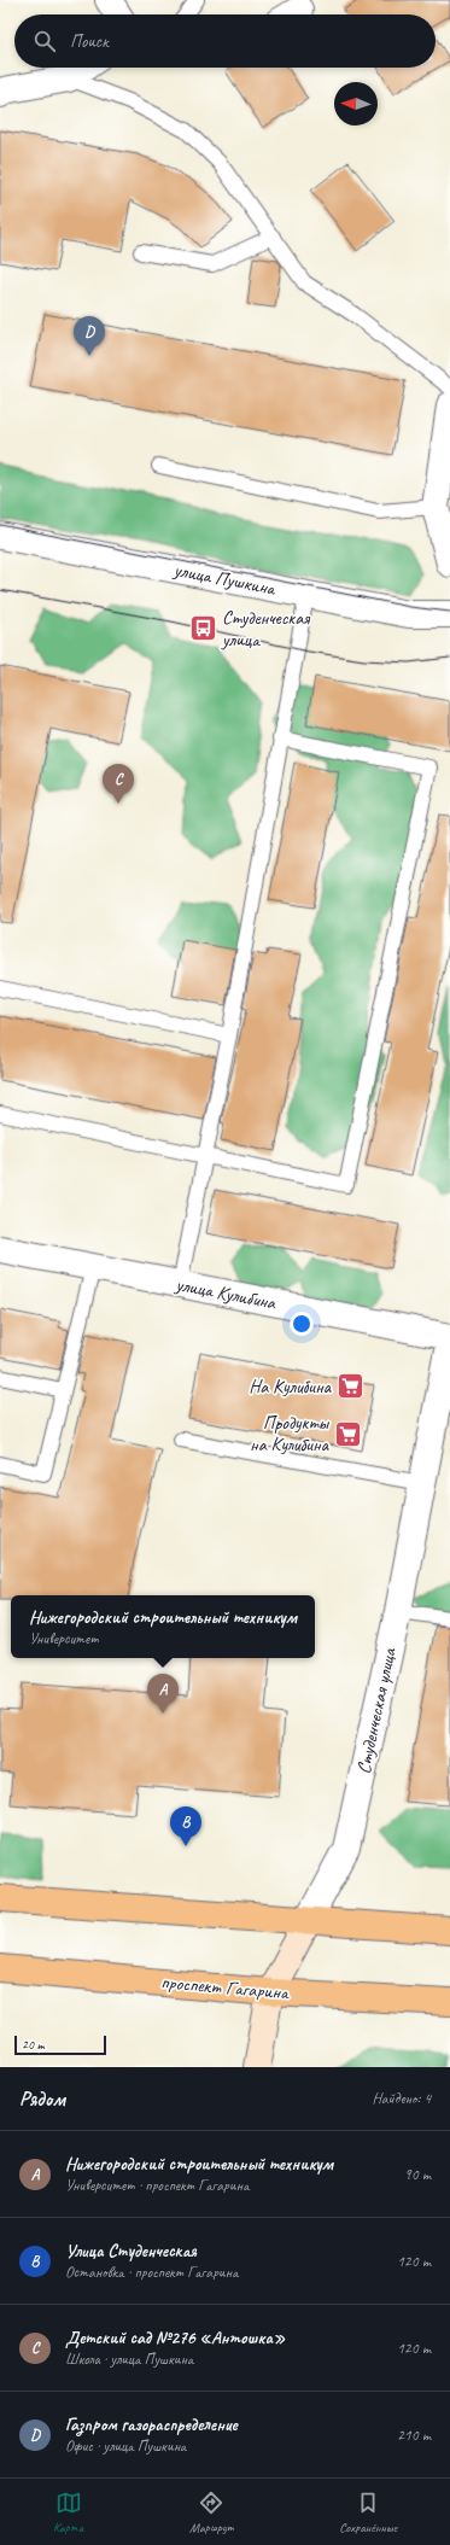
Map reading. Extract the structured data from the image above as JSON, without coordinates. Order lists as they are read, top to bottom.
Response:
{
  "streets": {
    "main road": ["Студенческая улица", "проспект Гагарина"],
    "street": ["улица Пушкина", "улица Кулибина"]
  },
  "crossings": [
    ["улица Кулибина", "Студенческая улица"],
    ["Студенческая улица", "проспект Гагарина"]
  ],
  "places": {
    "bus stop": ["Студенческая улица"],
    "supermarket": ["На Кулибина", "Продукты на Кулибина"]
  },
  "scale_bar": "20 m",
  "north": "left",
  "page": {
    "search": "Поиск",
    "pins": [
      "D",
      "C",
      "A",
      "B"
    ],
    "popup": ["Нижегородский строительный техникум", "Университет"],
    "scale": "20 m",
    "heading": ["Рядом", "Найдено: 4"],
    "list": [
      {
        "mark": "A",
        "name": "Нижегородский строительный техникум",
        "note": "Университет · проспект Гагарина",
        "value": "90 m"
      },
      {
        "mark": "B",
        "name": "Улица Студенческая",
        "note": "Остановка · проспект Гагарина",
        "value": "120 m"
      },
      {
        "mark": "C",
        "name": "Детский сад №276 «Антошка»",
        "note": "Школа · улица Пушкина",
        "value": "120 m"
      },
      {
        "mark": "D",
        "name": "Газпром газораспределение",
        "note": "Офис · улица Пушкина",
        "value": "210 m"
      }
    ],
    "nav": ["Карта", "Маршрут", "Сохранённые"]
  }
}
